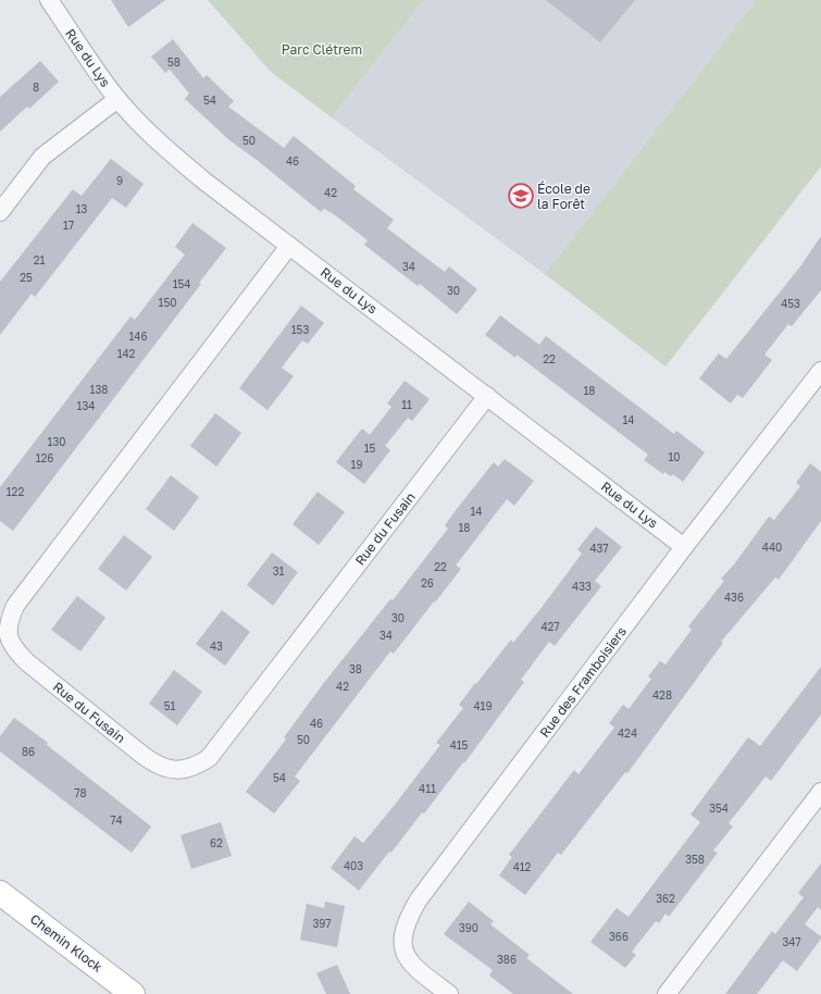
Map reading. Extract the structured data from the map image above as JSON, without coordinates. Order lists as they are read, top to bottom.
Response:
{
  "streets": {
    "main road": ["Chemin Klock"],
    "street": ["Rue du Lys", "Rue du Fusain", "Rue des Framboisiers"]
  },
  "crossings": [
    ["Rue du Lys", "Rue du Fusain"],
    ["Rue du Lys", "Rue des Framboisiers"]
  ],
  "parks": ["Parc Clétrem"],
  "places": {
    "school or university": ["École de la Forêt"]
  },
  "house_numbers": [
    "58",
    "8",
    "54",
    "50",
    "46",
    "9",
    "42",
    "13",
    "17",
    "21",
    "34",
    "25",
    "154",
    "30",
    "150",
    "453",
    "153",
    "146",
    "142",
    "22",
    "138",
    "18",
    "11",
    "134",
    "14",
    "130",
    "15",
    "10",
    "126",
    "19",
    "122",
    "14",
    "18",
    "440",
    "437",
    "22",
    "31",
    "26",
    "433",
    "436",
    "30",
    "427",
    "34",
    "43",
    "38",
    "42",
    "428",
    "51",
    "419",
    "46",
    "424",
    "50",
    "415",
    "86",
    "54",
    "411",
    "78",
    "354",
    "74",
    "62",
    "358",
    "403",
    "412",
    "362",
    "397",
    "390",
    "366",
    "347",
    "386"
  ]
}
